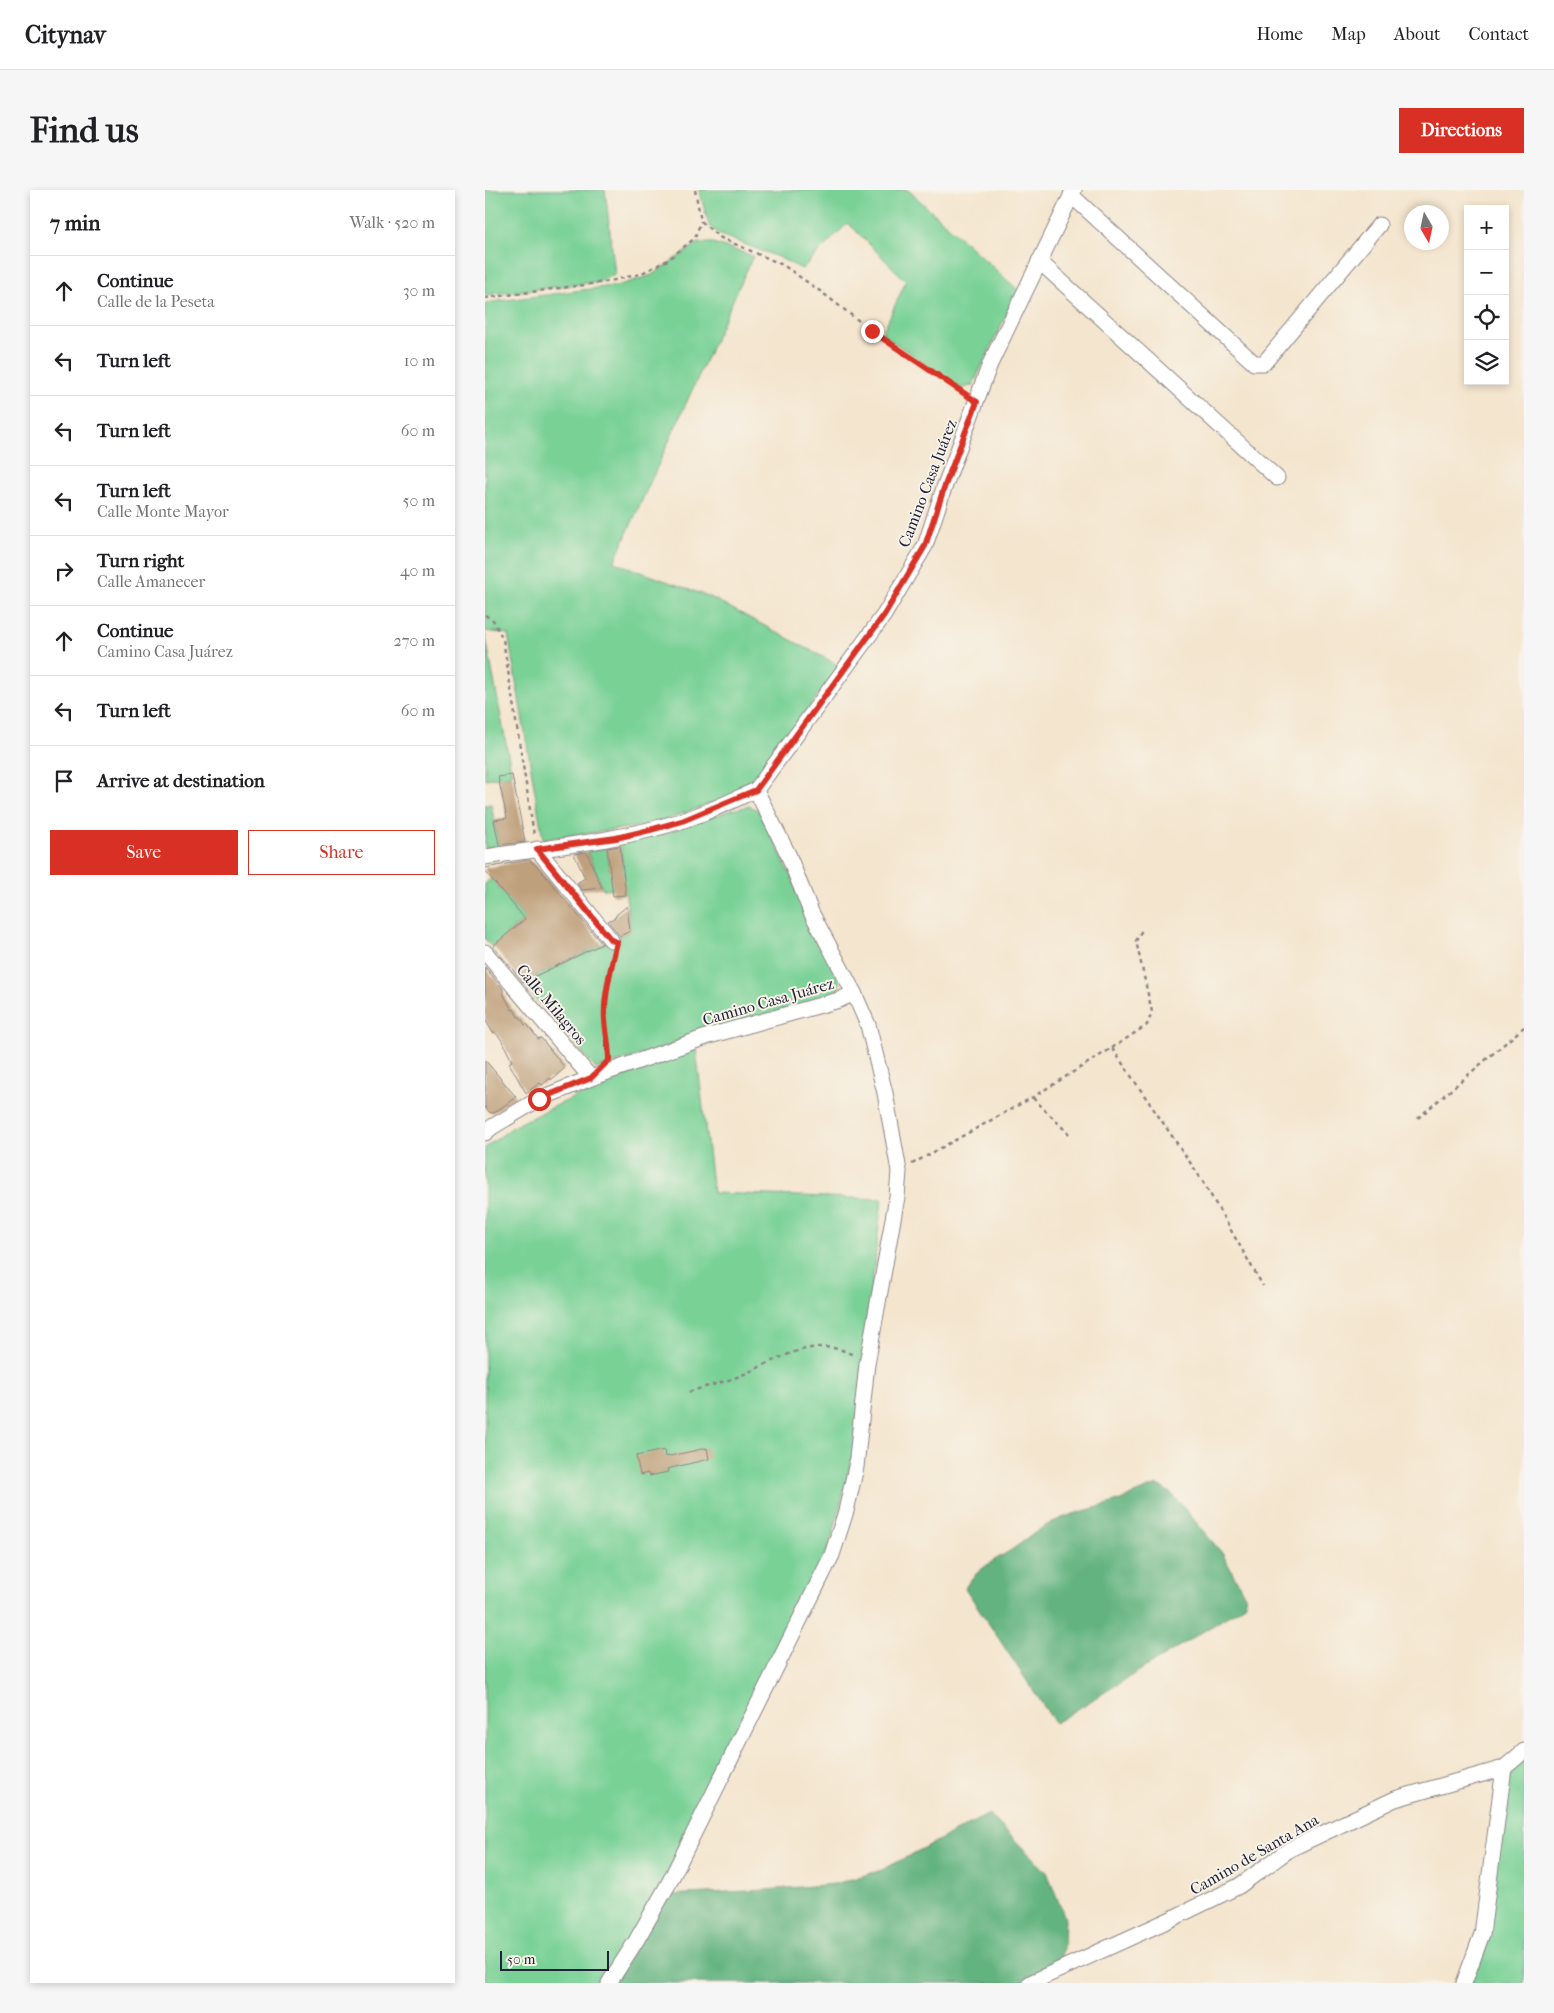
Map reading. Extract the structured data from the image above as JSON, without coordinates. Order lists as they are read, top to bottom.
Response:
{
  "streets": {
    "street": ["Camino Casa Juárez", "Calle Milagros", "Camino de Santa Ana"]
  },
  "crossings": [
    ["Camino Casa Juárez", "Calle Milagros"]
  ],
  "scale_bar": "50 m",
  "north": "bottom",
  "page": {
    "header": "Citynav",
    "nav": [
      "Home",
      "Map",
      "About",
      "Contact"
    ],
    "buttons": [
      "Directions",
      ["Save", "Share"]
    ],
    "title": "Find us",
    "heading": ["7 min", "Walk · 520 m"],
    "map_buttons": ["+", "−"],
    "list": [
      ["Continue", "Calle de la Peseta", "30 m"],
      ["Turn left", "10 m"],
      ["Turn left", "60 m"],
      ["Turn left", "Calle Monte Mayor", "50 m"],
      ["Turn right", "Calle Amanecer", "40 m"],
      ["Continue", "Camino Casa Juárez", "270 m"],
      ["Turn left", "60 m"],
      "Arrive at destination"
    ],
    "scale": "50 m"
  }
}
